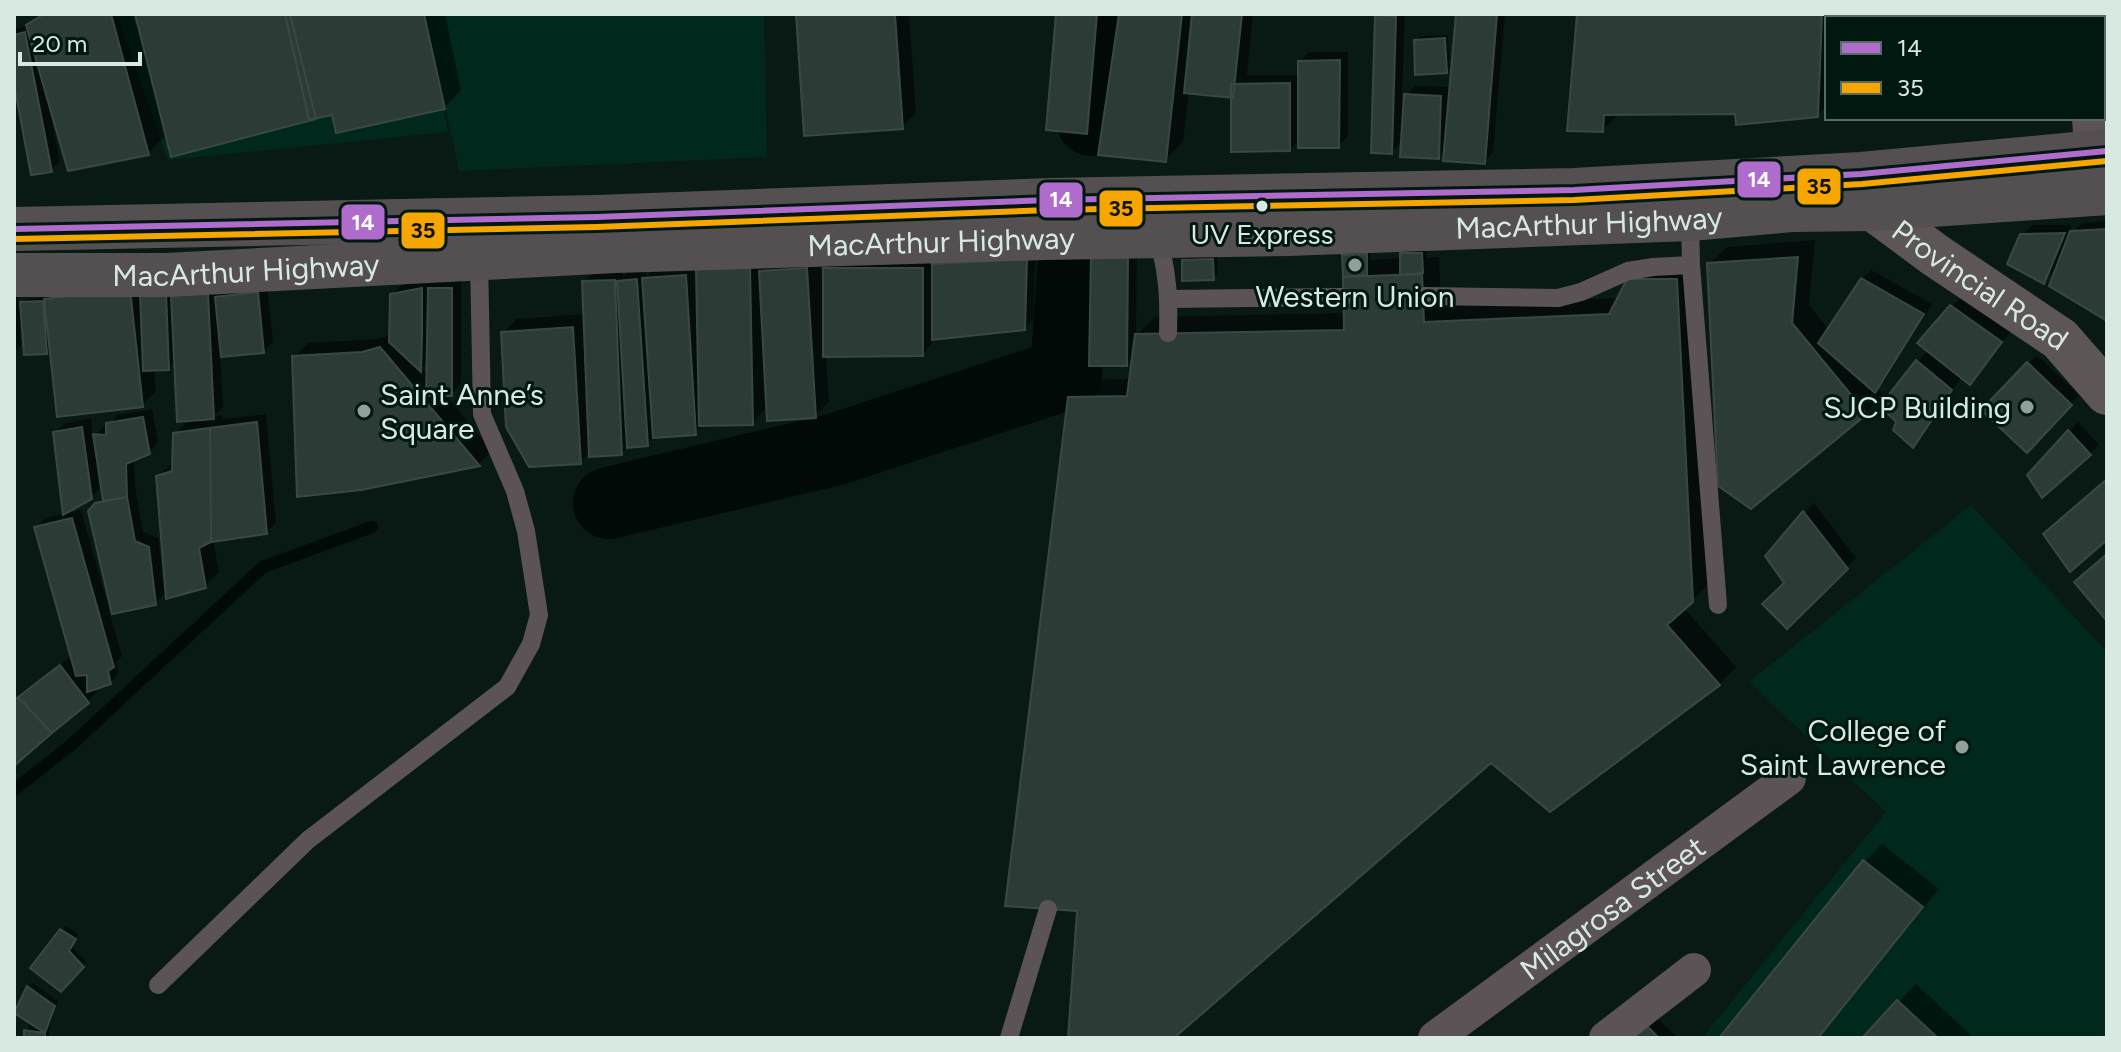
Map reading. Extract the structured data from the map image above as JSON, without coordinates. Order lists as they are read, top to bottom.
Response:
{
  "streets": {
    "highway": ["MacArthur Highway"],
    "main road": ["Provincial Road"],
    "street": ["Milagrosa Street"]
  },
  "crossings": [
    ["MacArthur Highway", "Provincial Road"]
  ],
  "places": [
    "UV Express",
    "Western Union",
    "SJCP Building",
    "Saint Anne’s Square",
    "College of Saint Lawrence"
  ],
  "lines": ["transit line 14", "transit line 35"],
  "legend": ["14", "35"],
  "scale_bar": "20 m"
}
